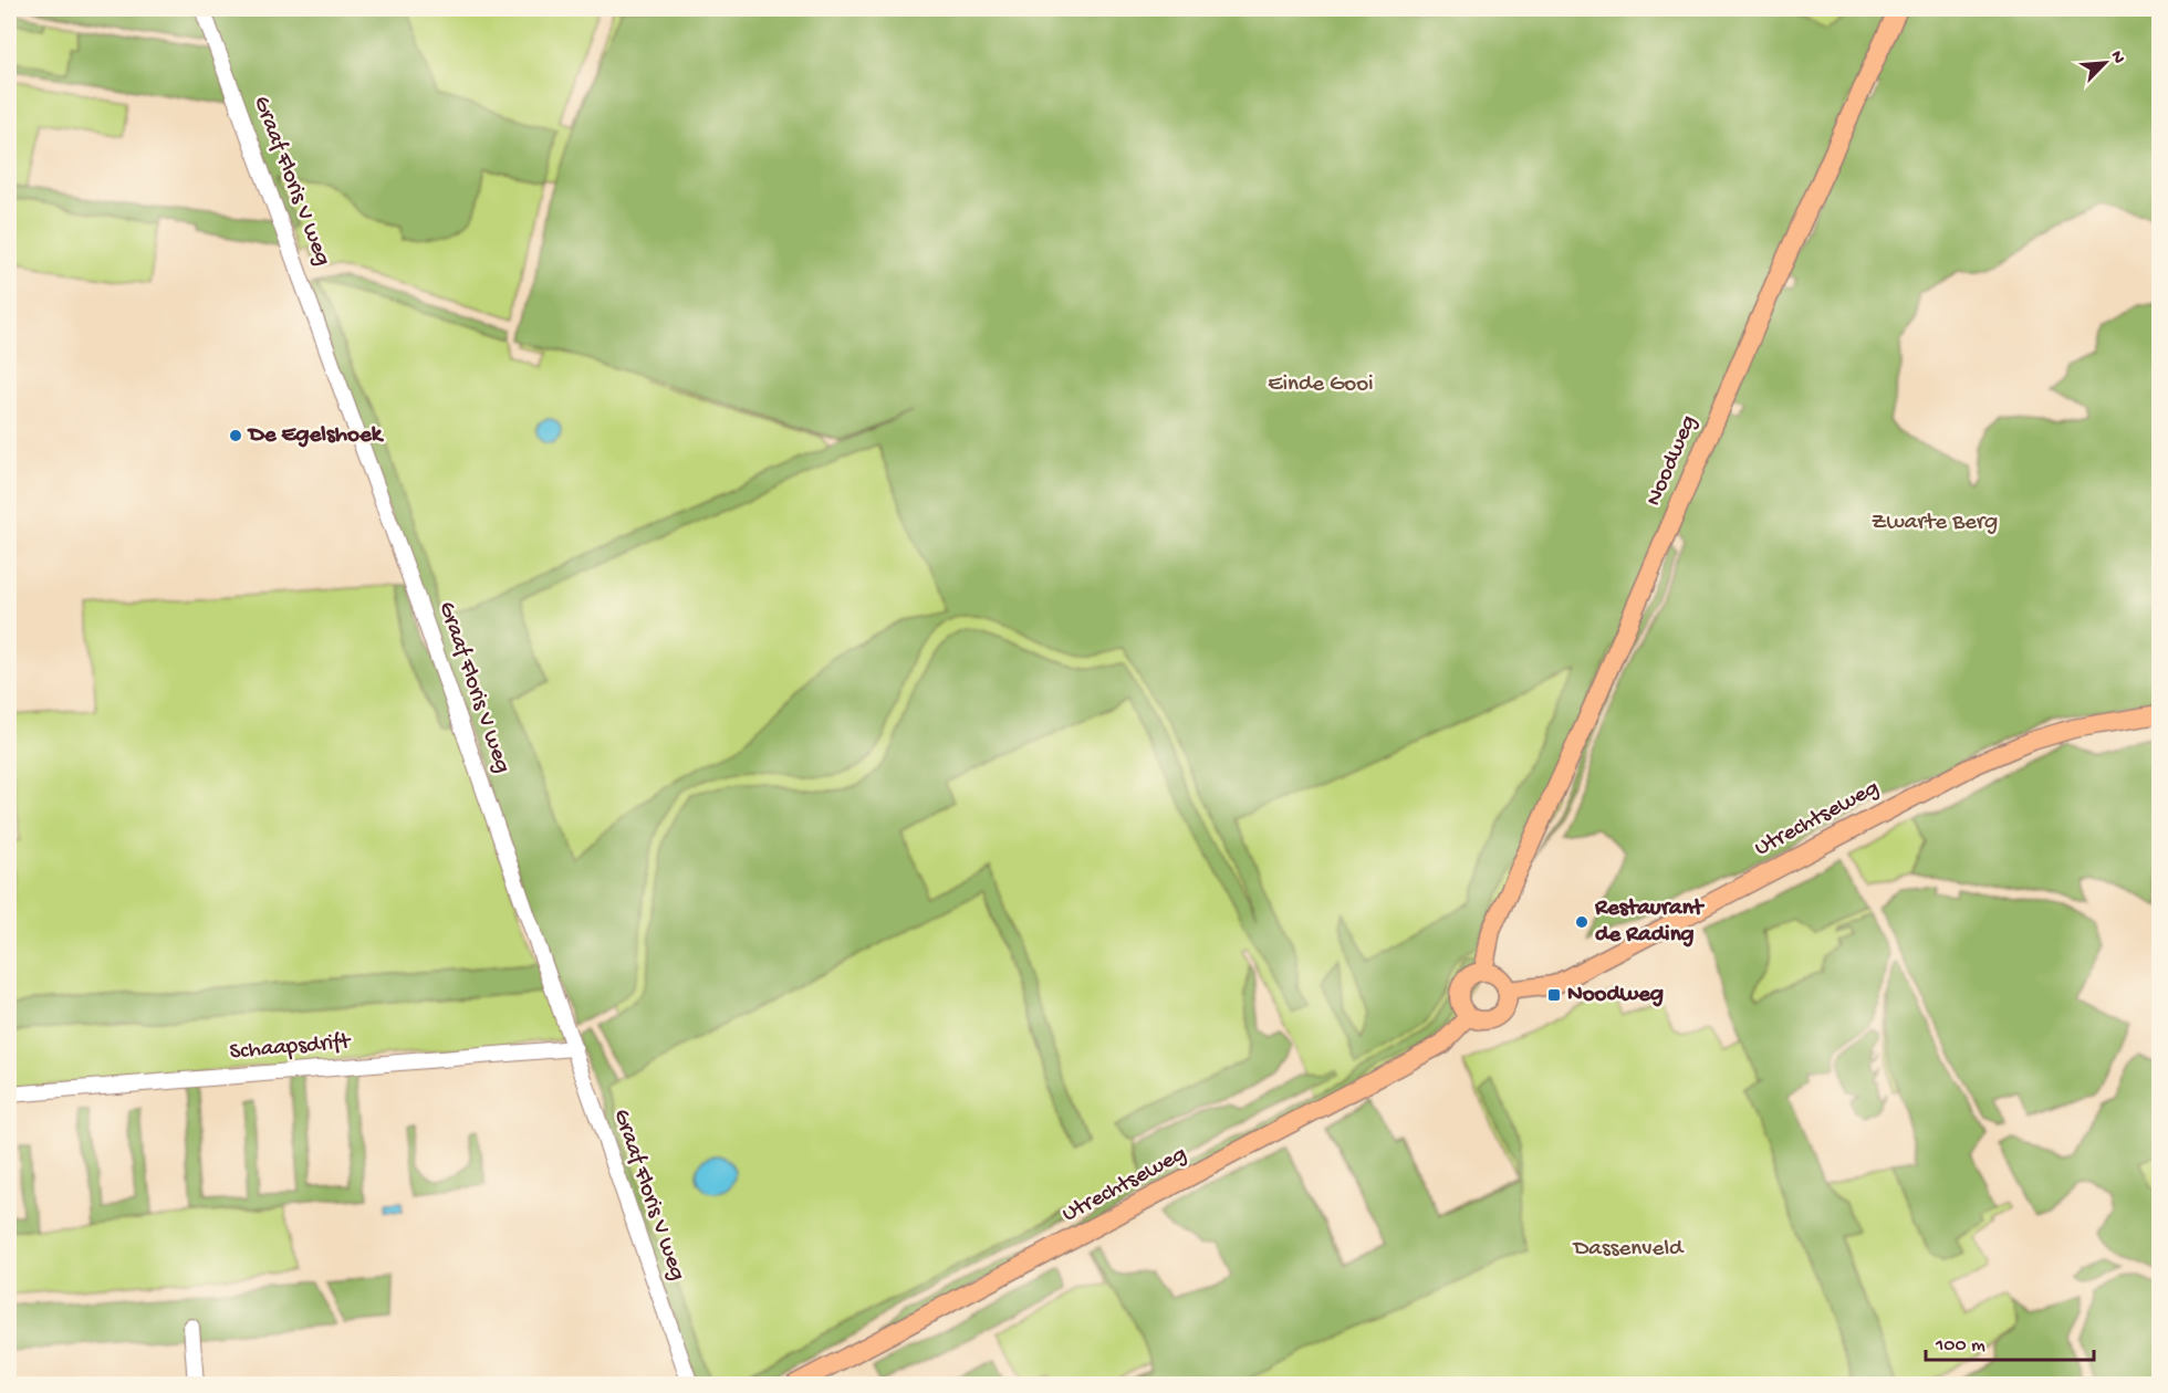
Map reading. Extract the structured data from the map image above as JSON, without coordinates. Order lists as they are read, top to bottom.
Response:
{
  "streets": {
    "main road": ["Noodweg", "Utrechtseweg"],
    "street": ["Graaf Floris V weg", "Schaapsdrift"]
  },
  "crossings": [
    ["Graaf Floris V weg", "Schaapsdrift"],
    ["Noodweg", "Utrechtseweg"]
  ],
  "parks": ["Einde Gooi", "Zwarte Berg", "Dassenveld"],
  "places": {
    "other": ["De Egelshoek", "Restaurant de Rading"],
    "transit": ["Noodweg"]
  },
  "scale_bar": "100 m",
  "north": "top right"
}
